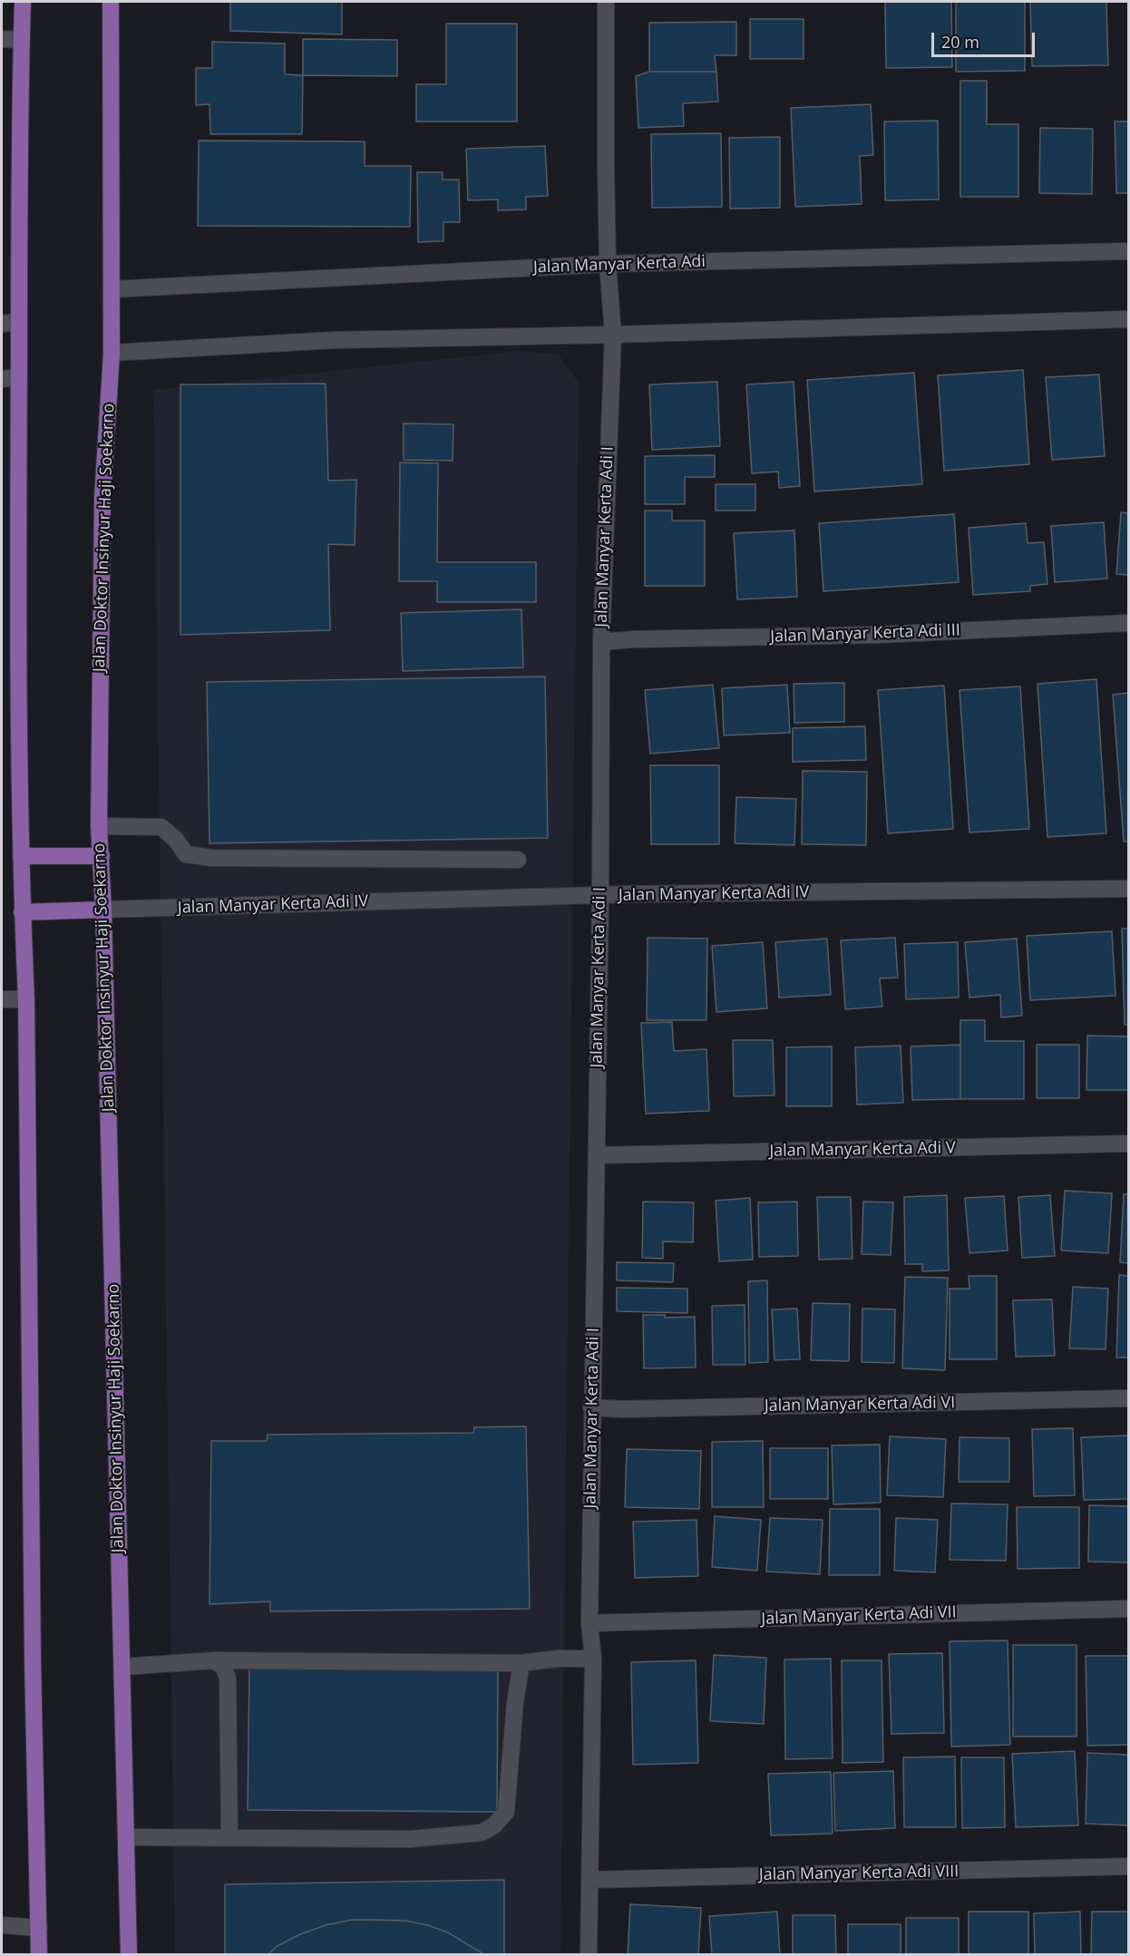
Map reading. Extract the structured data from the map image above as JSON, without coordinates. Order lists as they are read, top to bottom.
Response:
{
  "streets": {
    "main road": ["Jalan Doktor Insinyur Haji Soekarno"],
    "street": [
      "Jalan Manyar Kerta Adi",
      "Jalan Manyar Kerta Adi I",
      "Jalan Manyar Kerta Adi III",
      "Jalan Manyar Kerta Adi IV",
      "Jalan Manyar Kerta Adi V",
      "Jalan Manyar Kerta Adi VI",
      "Jalan Manyar Kerta Adi VII",
      "Jalan Manyar Kerta Adi VIII"
    ]
  },
  "crossings": [
    ["Jalan Manyar Kerta Adi", "Jalan Manyar Kerta Adi I"],
    ["Jalan Manyar Kerta Adi", "Jalan Doktor Insinyur Haji Soekarno"],
    ["Jalan Manyar Kerta Adi I", "Jalan Manyar Kerta Adi III"],
    ["Jalan Manyar Kerta Adi I", "Jalan Manyar Kerta Adi IV"],
    ["Jalan Manyar Kerta Adi I", "Jalan Manyar Kerta Adi V"],
    ["Jalan Manyar Kerta Adi I", "Jalan Manyar Kerta Adi VI"],
    ["Jalan Manyar Kerta Adi I", "Jalan Manyar Kerta Adi VII"],
    ["Jalan Manyar Kerta Adi I", "Jalan Manyar Kerta Adi VIII"],
    ["Jalan Doktor Insinyur Haji Soekarno", "Jalan Manyar Kerta Adi IV"]
  ],
  "scale_bar": "20 m"
}
